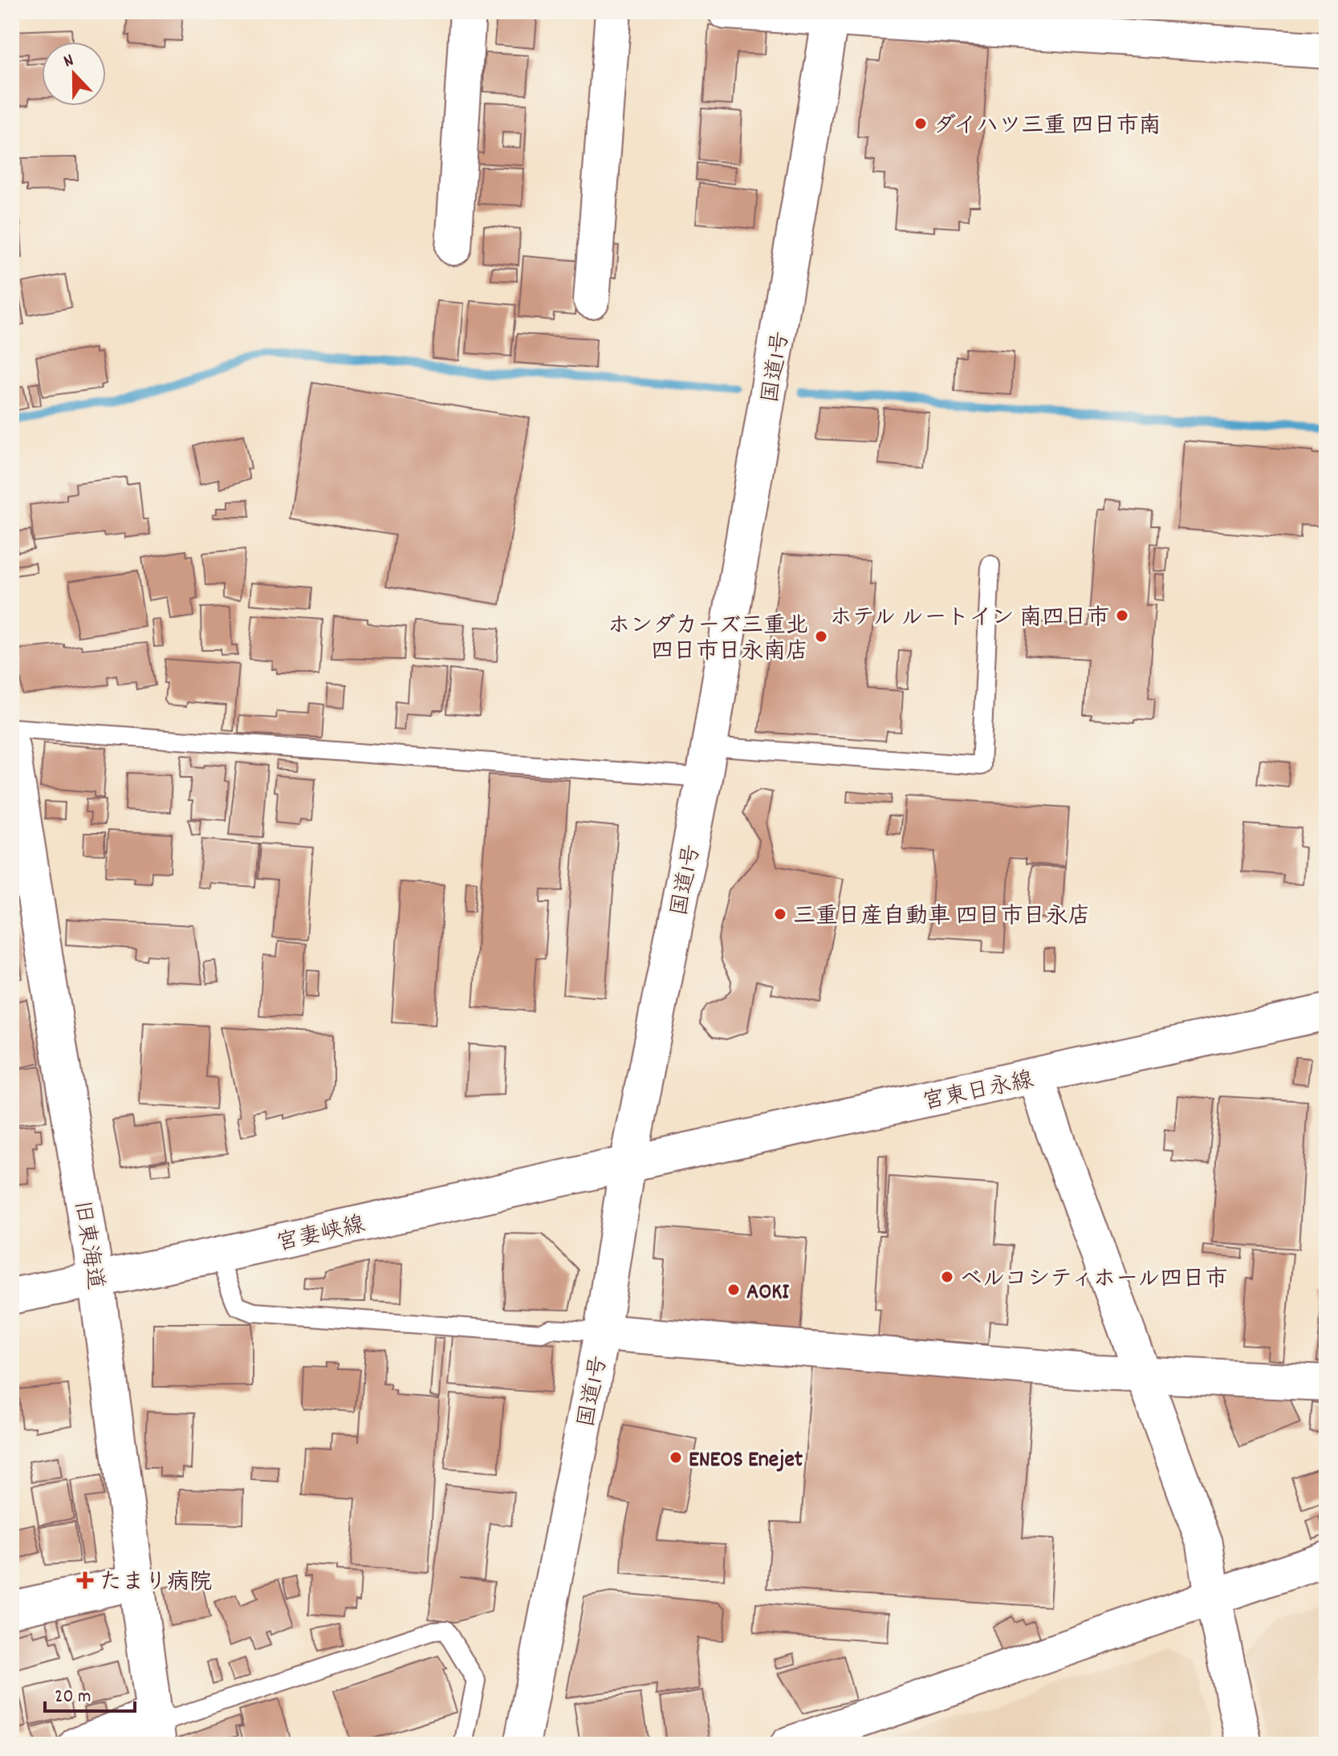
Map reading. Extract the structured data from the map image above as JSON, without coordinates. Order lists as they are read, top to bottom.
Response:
{
  "streets": {
    "main road": [
      "国道1号",
      "宮東日永線",
      "宮妻峡線",
      "旧東海道"
    ]
  },
  "crossings": [
    ["国道1号", "宮東日永線"],
    ["国道1号", "宮妻峡線"],
    ["宮東日永線", "宮妻峡線"],
    ["宮妻峡線", "旧東海道"]
  ],
  "places": {
    "other": [
      "ダイハツ三重 四日市南",
      "ホテル ルートイン 南四日市",
      "ホンダカーズ三重北 四日市日永南店",
      "三重日産自動車 四日市日永店",
      "ベルコシティホール四日市",
      "AOKI",
      "ENEOS Enejet"
    ],
    "health": ["たまり病院"]
  },
  "scale_bar": "20 m",
  "north": "top"
}
